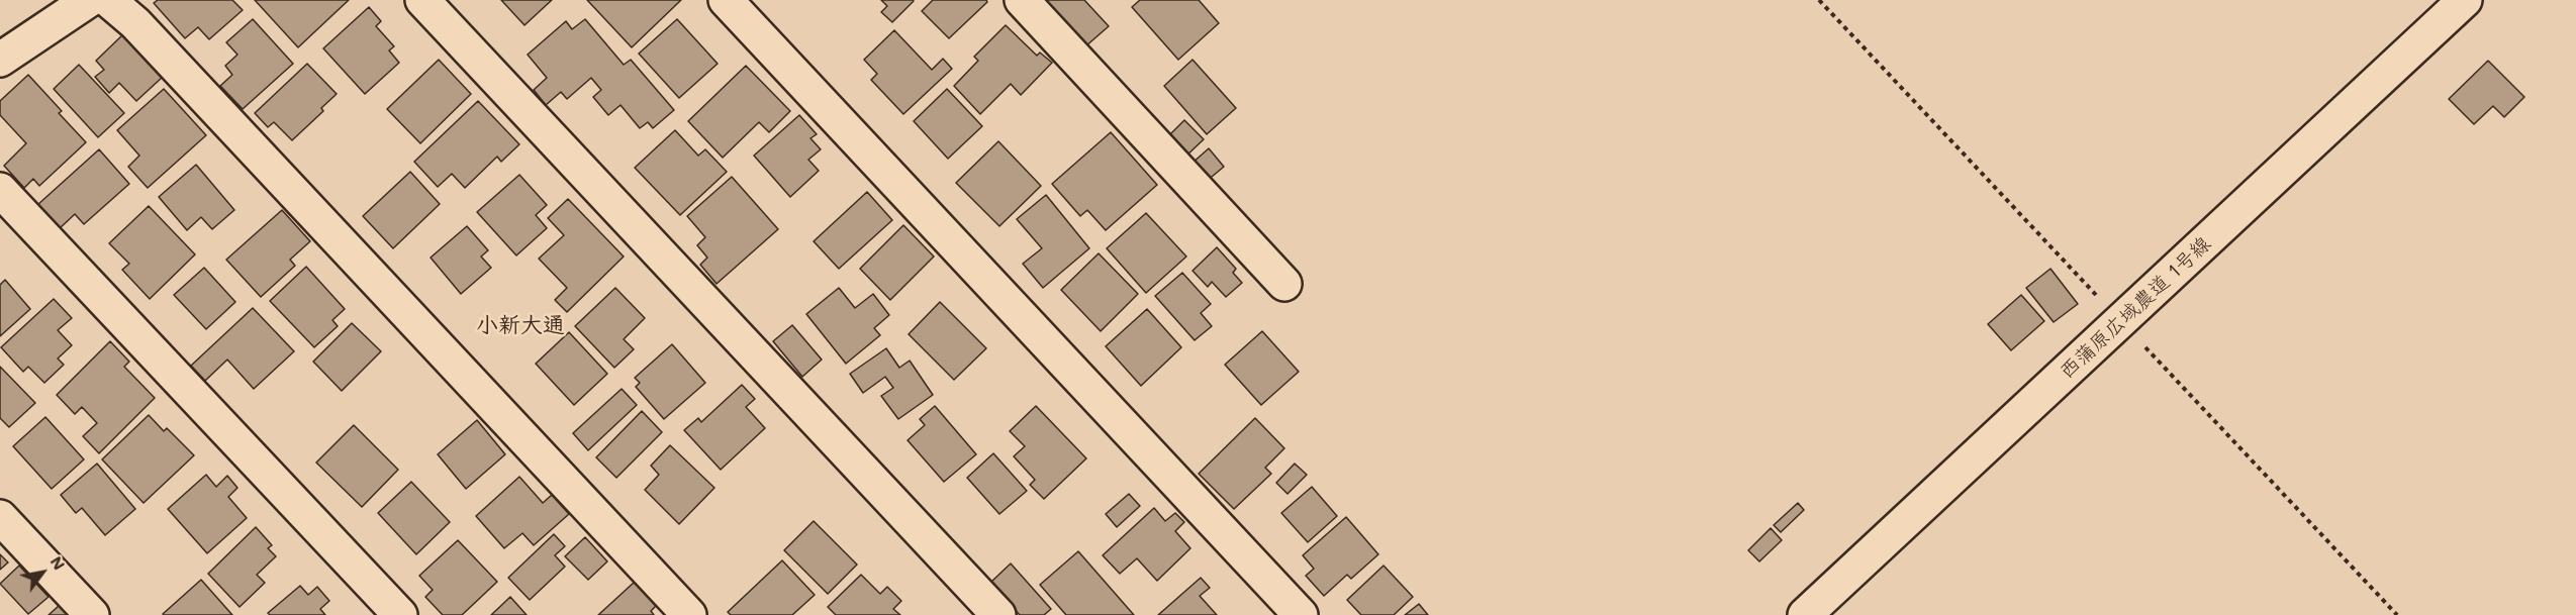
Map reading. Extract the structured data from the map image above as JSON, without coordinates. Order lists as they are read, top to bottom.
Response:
{
  "streets": {
    "street": ["西蒲原広域農道 1号線"]
  },
  "districts": ["小新大通"],
  "north": "top right"
}
